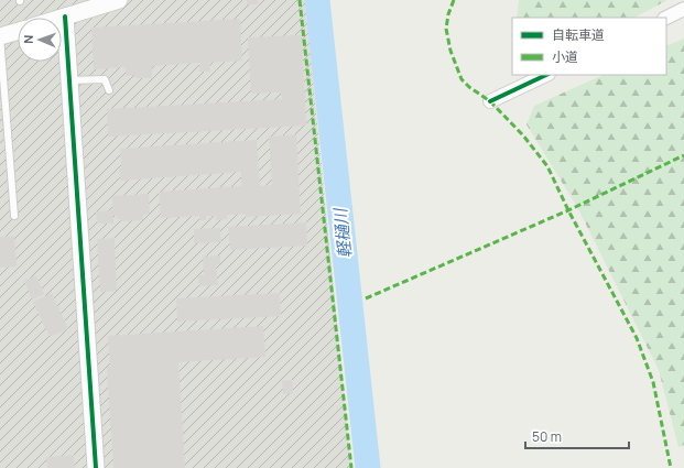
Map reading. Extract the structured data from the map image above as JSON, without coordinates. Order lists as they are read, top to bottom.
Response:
{
  "water": ["軽樋川"],
  "legend": ["自転車道", "小道"],
  "scale_bar": "50 m",
  "north": "left"
}
